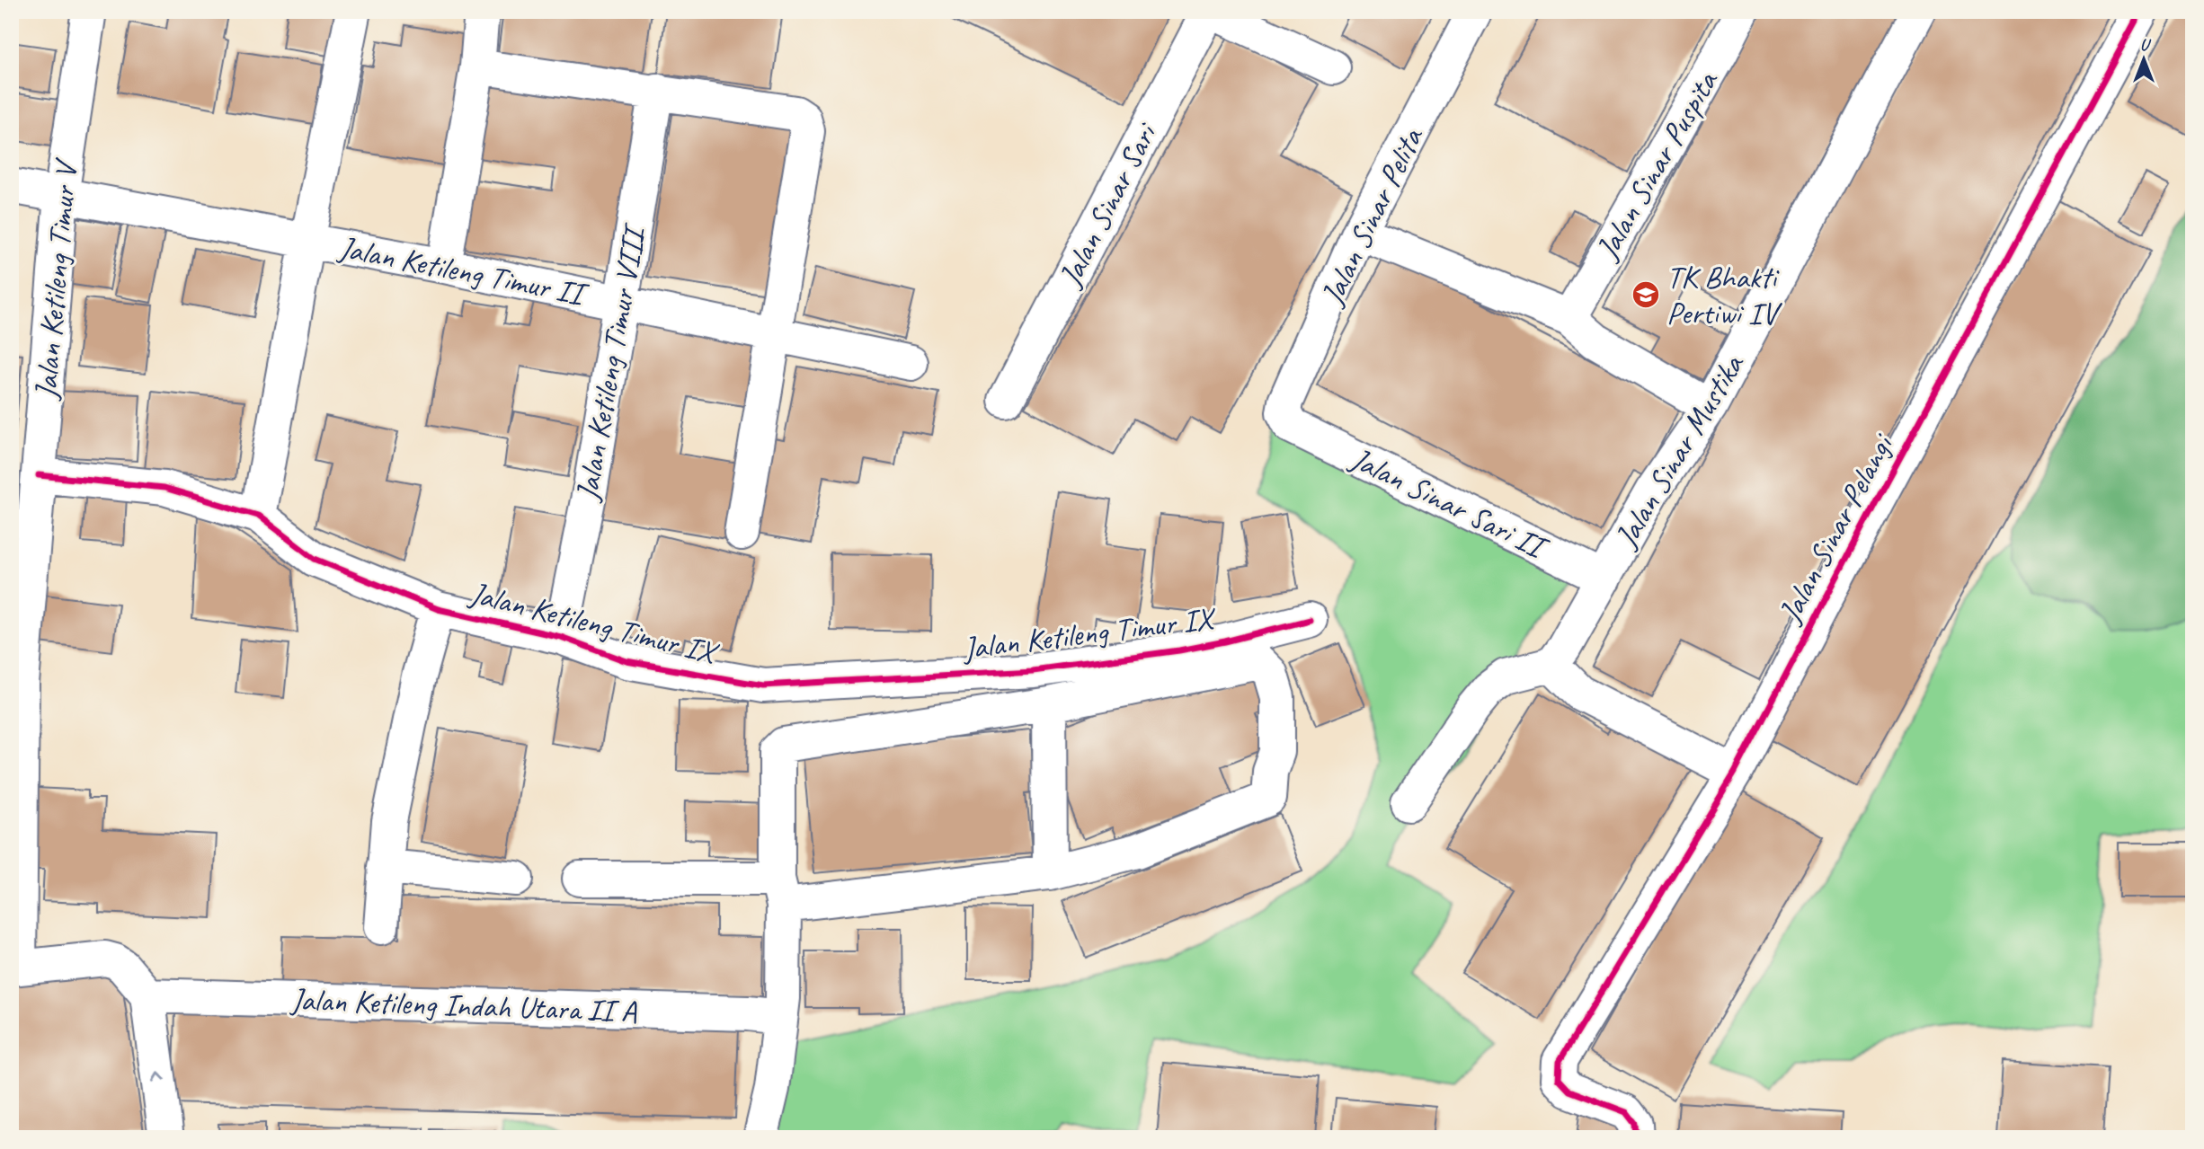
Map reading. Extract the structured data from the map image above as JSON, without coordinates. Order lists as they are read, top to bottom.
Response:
{
  "streets": {
    "street": [
      "Jalan Sinar Puspita",
      "Jalan Sinar Sari",
      "Jalan Sinar Pelita",
      "Jalan Ketileng Timur II",
      "Jalan Ketileng Timur V",
      "Jalan Ketileng Timur VIII",
      "Jalan Sinar Mustika",
      "Jalan Sinar Sari II",
      "Jalan Sinar Pelangi",
      "Jalan Ketileng Timur IX",
      "Jalan Ketileng Indah Utara II A"
    ]
  },
  "crossings": [
    ["Jalan Sinar Pelita", "Jalan Sinar Sari II"],
    ["Jalan Ketileng Timur II", "Jalan Ketileng Timur V"],
    ["Jalan Ketileng Timur II", "Jalan Ketileng Timur VIII"],
    ["Jalan Ketileng Timur V", "Jalan Ketileng Timur IX"],
    ["Jalan Ketileng Timur VIII", "Jalan Ketileng Timur IX"],
    ["Jalan Sinar Mustika", "Jalan Sinar Sari II"]
  ],
  "places": {
    "school or university": ["TK Bhakti Pertiwi IV"]
  },
  "north": "top"
}
